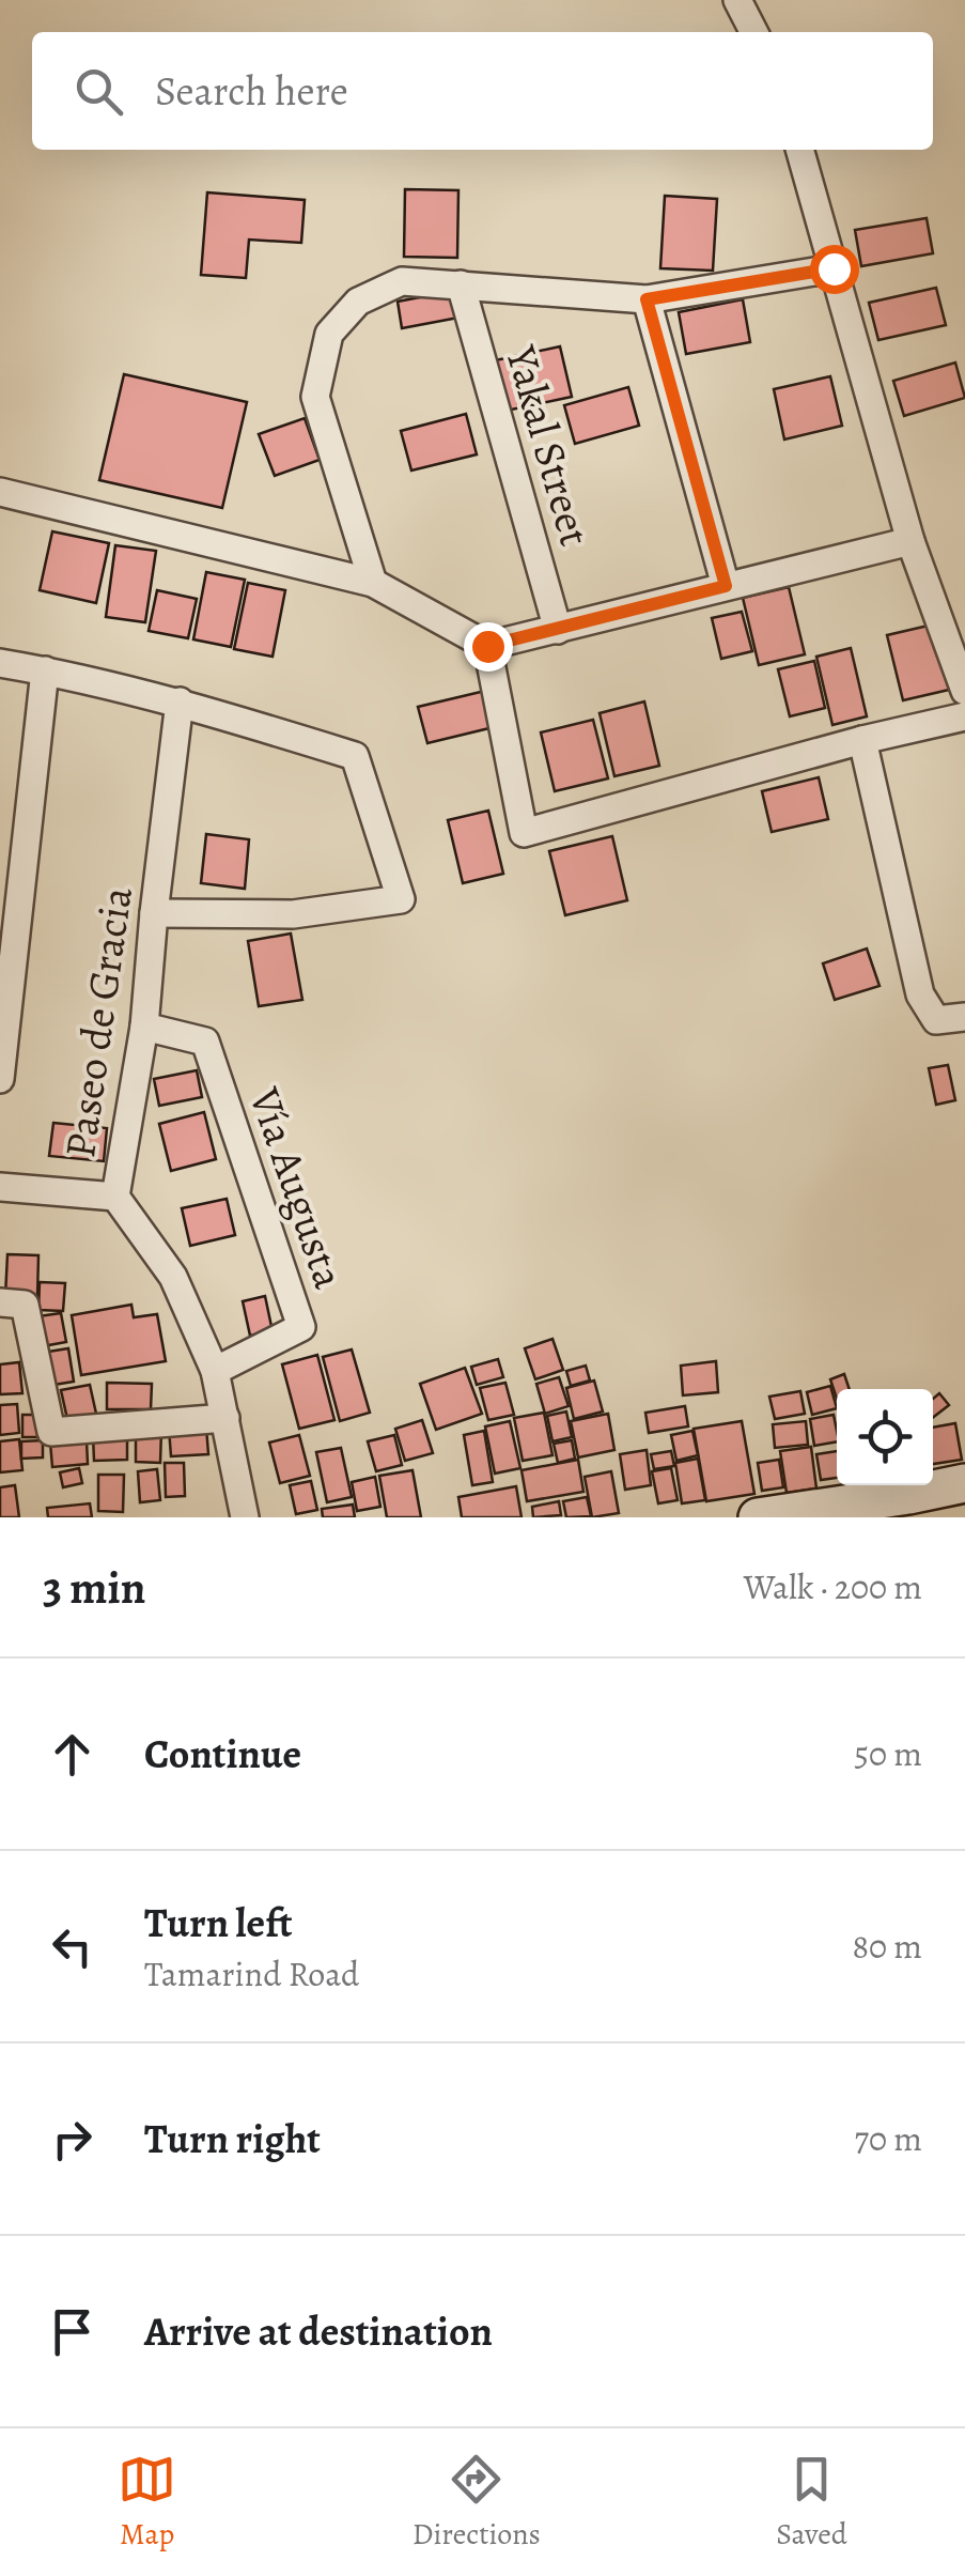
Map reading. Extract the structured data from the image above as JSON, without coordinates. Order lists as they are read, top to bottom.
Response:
{
  "streets": {
    "street": ["Yakal Street", "Paseo de Gracia", "Vía Augusta"]
  },
  "crossings": [
    ["Paseo de Gracia", "Vía Augusta"]
  ],
  "page": {
    "search": "Search here",
    "heading": ["3 min", "Walk · 200 m"],
    "list": [
      ["Continue", "50 m"],
      ["Turn left", "Tamarind Road", "80 m"],
      ["Turn right", "70 m"],
      "Arrive at destination"
    ],
    "nav": ["Map", "Directions", "Saved"]
  }
}
